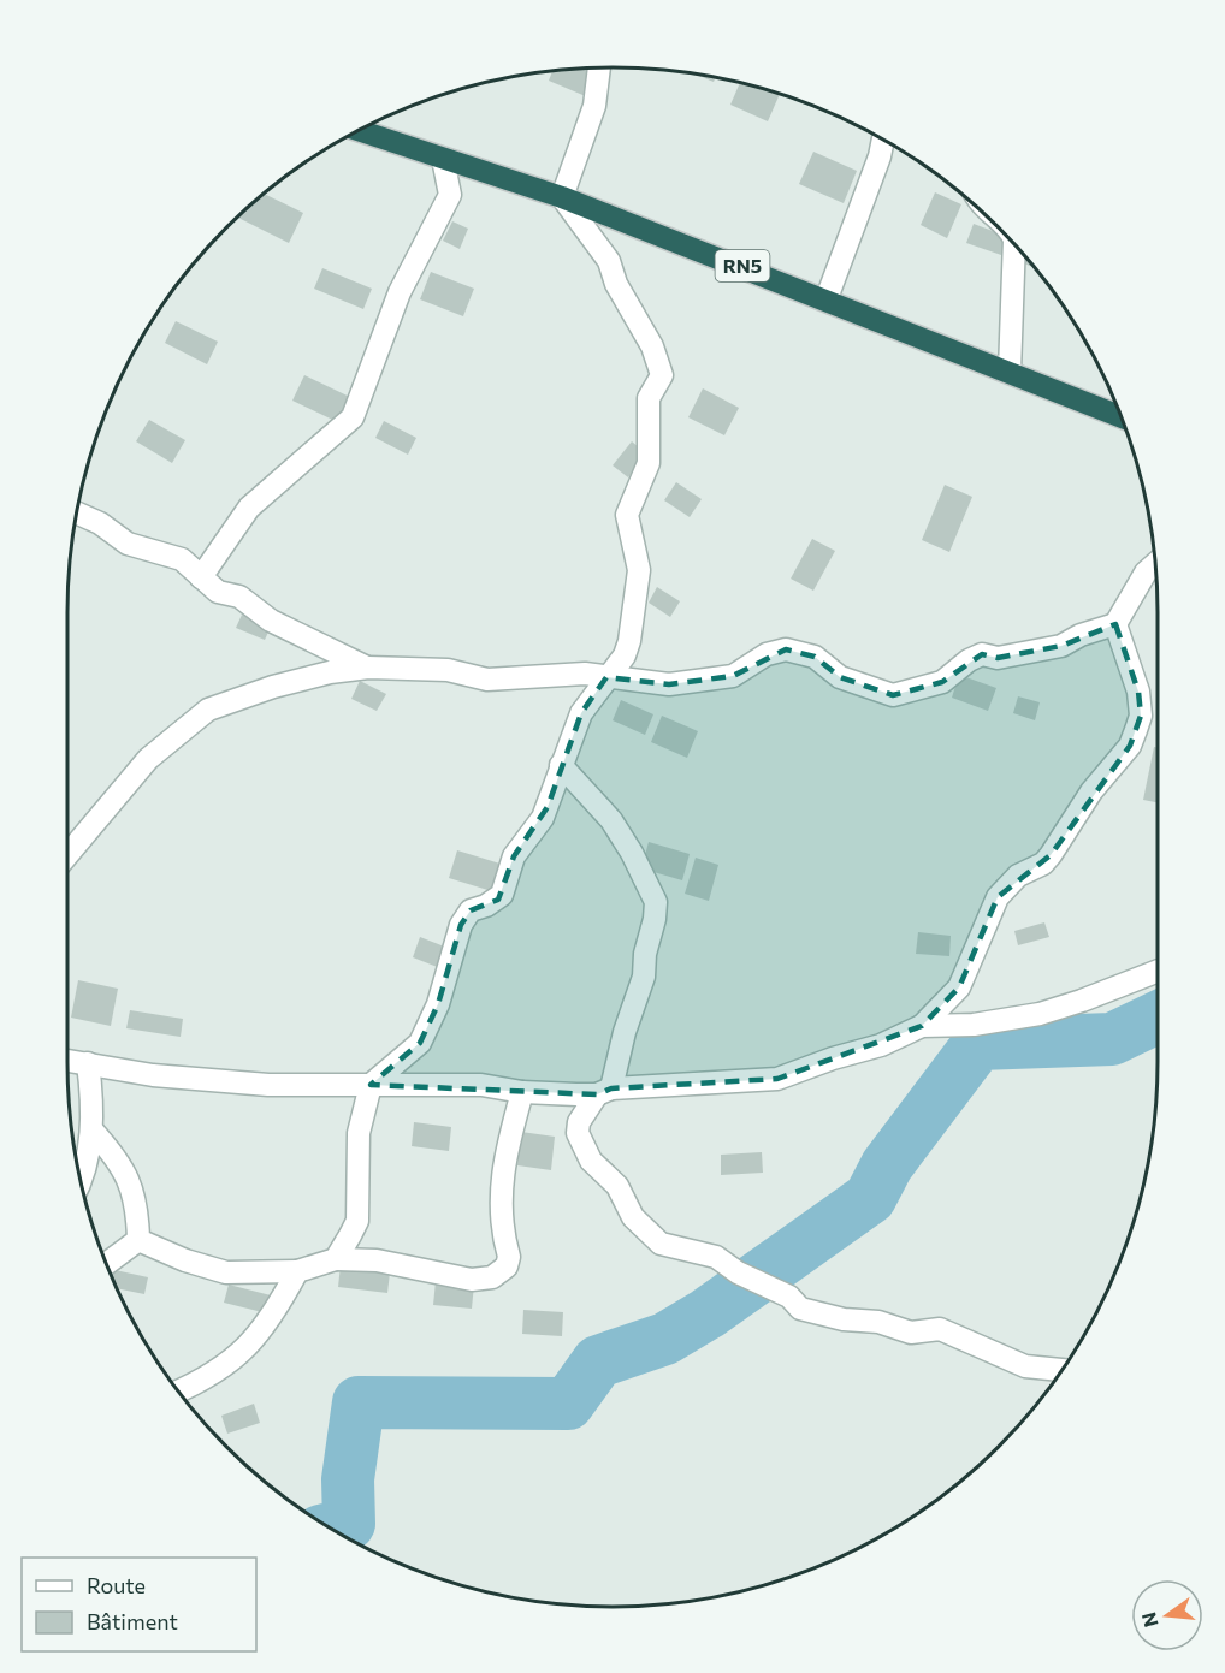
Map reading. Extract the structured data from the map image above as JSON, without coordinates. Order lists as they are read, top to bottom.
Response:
{
  "streets": {
    "highway": ["RN5"]
  },
  "legend": ["Route", "Bâtiment"],
  "north": "left"
}
